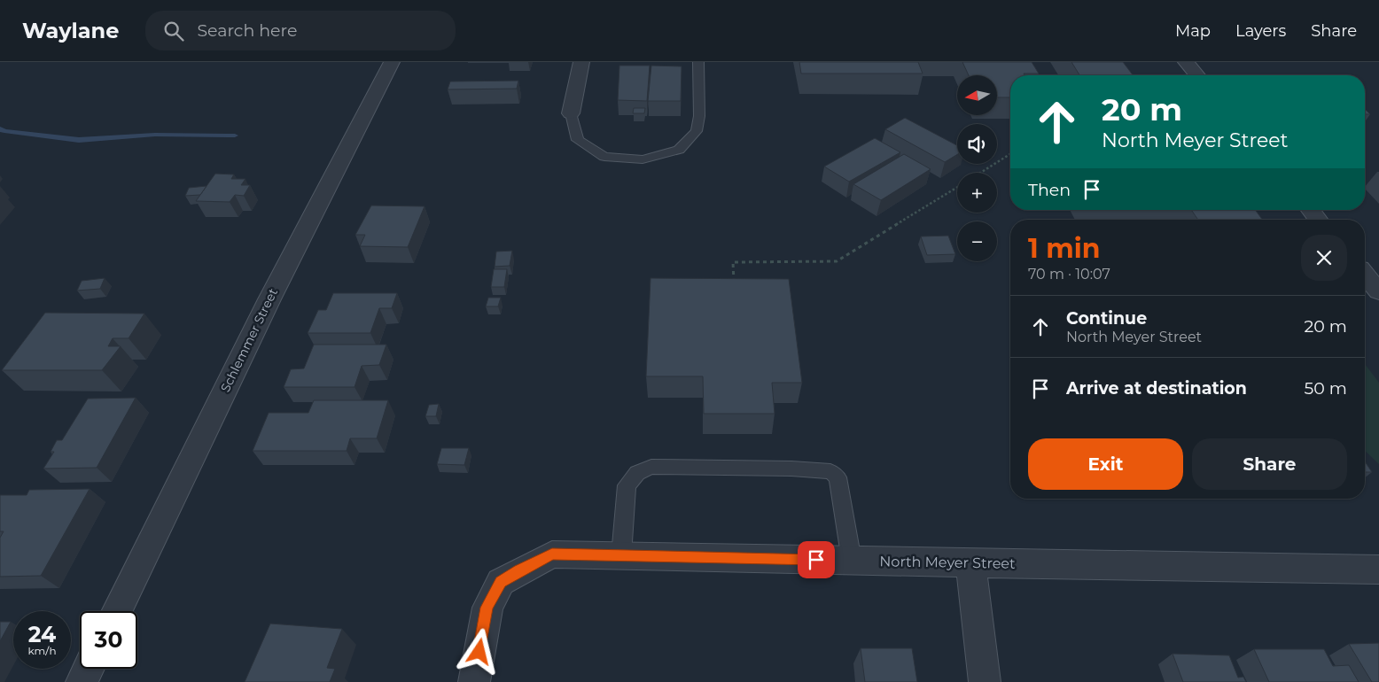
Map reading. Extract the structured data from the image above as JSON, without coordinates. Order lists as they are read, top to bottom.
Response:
{
  "streets": {
    "street": ["Schlemmer Street", "North Meyer Street"]
  },
  "north": "left",
  "page": {
    "header": "Waylane",
    "search": "Search here",
    "nav": ["Map", "Layers", "Share"],
    "map_buttons": ["+", "−"],
    "turn": ["20 m", "North Meyer Street"],
    "then": "Then",
    "heading": ["1 min", "70 m · 10:07"],
    "list": [
      {
        "name": "Continue",
        "note": "North Meyer Street",
        "value": "20 m"
      },
      {
        "name": "Arrive at destination",
        "value": "50 m"
      }
    ],
    "buttons": ["Exit", "Share"],
    "speed": "24 km/h",
    "limit": "30"
  }
}
